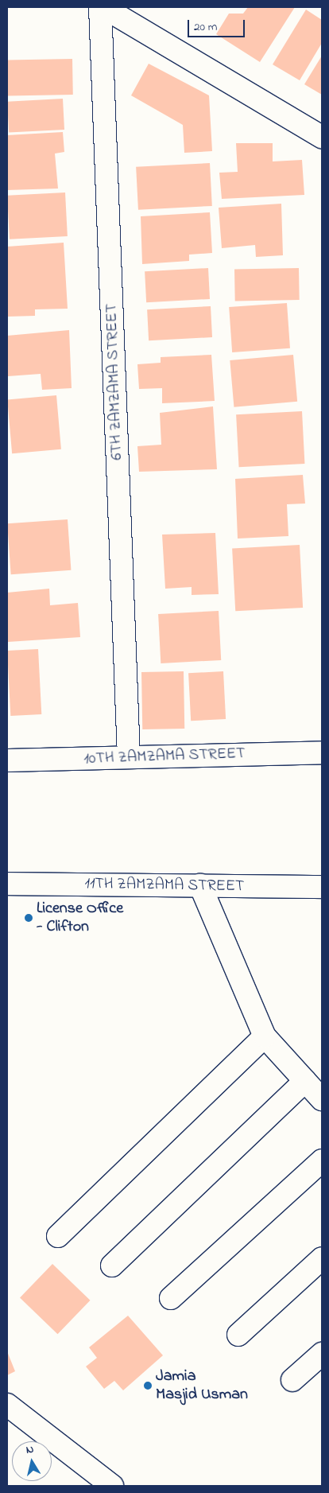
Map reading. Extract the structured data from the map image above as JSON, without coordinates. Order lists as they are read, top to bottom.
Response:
{
  "streets": {
    "street": ["6TH ZAMZAMA STREET", "10TH ZAMZAMA STREET", "11TH ZAMZAMA STREET"]
  },
  "crossings": [
    ["6TH ZAMZAMA STREET", "10TH ZAMZAMA STREET"]
  ],
  "places": ["License Office - Clifton", "Jamia Masjid Usman"],
  "scale_bar": "20 m",
  "north": "top"
}
